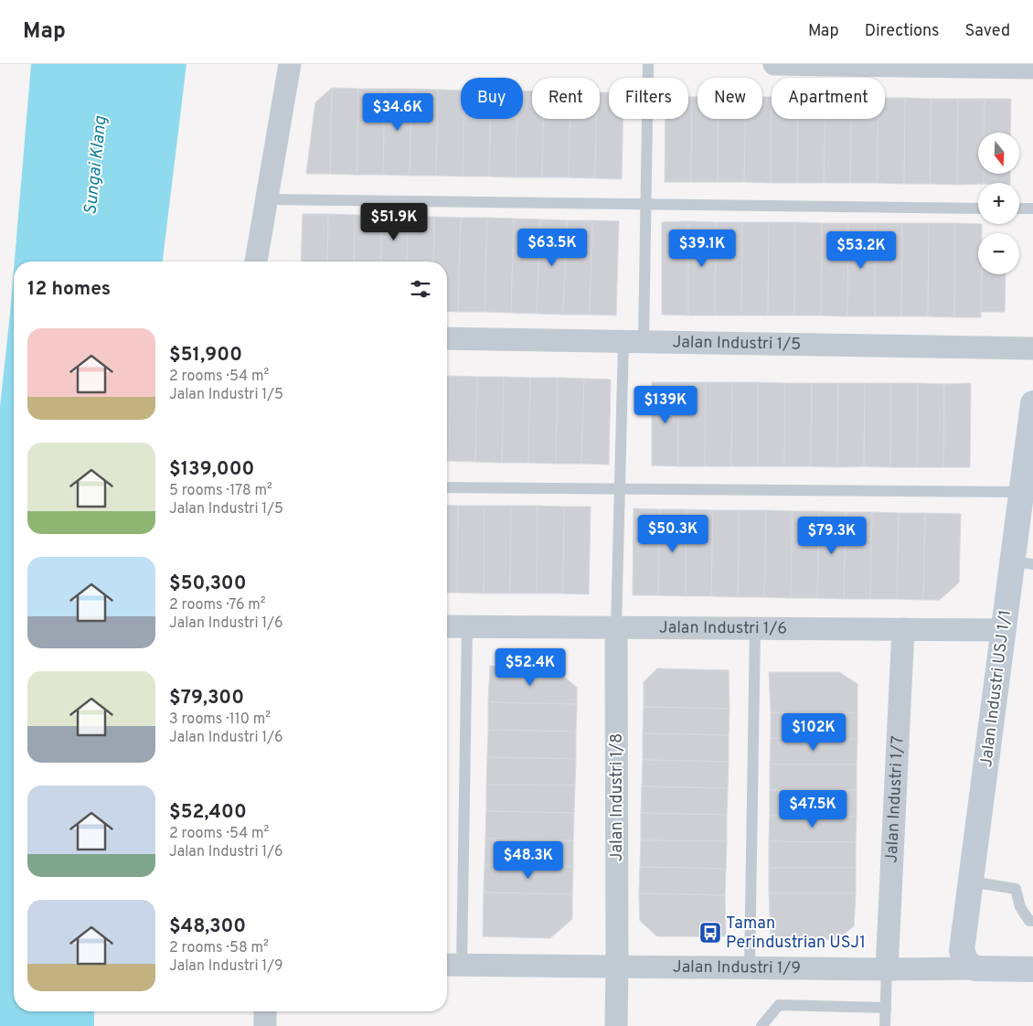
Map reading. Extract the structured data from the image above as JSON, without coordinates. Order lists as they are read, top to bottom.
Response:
{
  "streets": {
    "street": [
      "Jalan Industri 1/5",
      "Jalan Industri 1/6",
      "Jalan Industri USJ 1/1",
      "Jalan Industri 1/8",
      "Jalan Industri 1/7",
      "Jalan Industri 1/9"
    ]
  },
  "crossings": [
    ["Jalan Industri 1/6", "Jalan Industri USJ 1/1"],
    ["Jalan Industri 1/6", "Jalan Industri 1/8"],
    ["Jalan Industri 1/6", "Jalan Industri 1/7"],
    ["Jalan Industri USJ 1/1", "Jalan Industri 1/9"],
    ["Jalan Industri 1/8", "Jalan Industri 1/9"],
    ["Jalan Industri 1/7", "Jalan Industri 1/9"]
  ],
  "water": ["Sungai Klang"],
  "places": {
    "bus stop": ["Taman Perindustrian USJ1"]
  },
  "north": "bottom",
  "page": {
    "header": "Map",
    "nav": ["Map", "Directions", "Saved"],
    "chip": [
      "Buy",
      "Rent",
      "Filters",
      "New",
      "Apartment"
    ],
    "price": [
      "$34.6K",
      "$51.9K",
      "$63.5K",
      "$39.1K",
      "$53.2K",
      "$139K",
      "$50.3K",
      "$79.3K",
      "$52.4K",
      "$102K",
      "$47.5K",
      "$48.3K"
    ],
    "map_buttons": ["+", "−"],
    "heading": "12 homes",
    "list": [
      {
        "name": "$51,900",
        "note": "2 rooms · 54 m² · Jalan Industri 1/5"
      },
      {
        "name": "$139,000",
        "note": "5 rooms · 178 m² · Jalan Industri 1/5"
      },
      {
        "name": "$50,300",
        "note": "2 rooms · 76 m² · Jalan Industri 1/6"
      },
      {
        "name": "$79,300",
        "note": "3 rooms · 110 m² · Jalan Industri 1/6"
      },
      {
        "name": "$52,400",
        "note": "2 rooms · 54 m² · Jalan Industri 1/6"
      },
      {
        "name": "$48,300",
        "note": "2 rooms · 58 m² · Jalan Industri 1/9"
      }
    ]
  }
}
